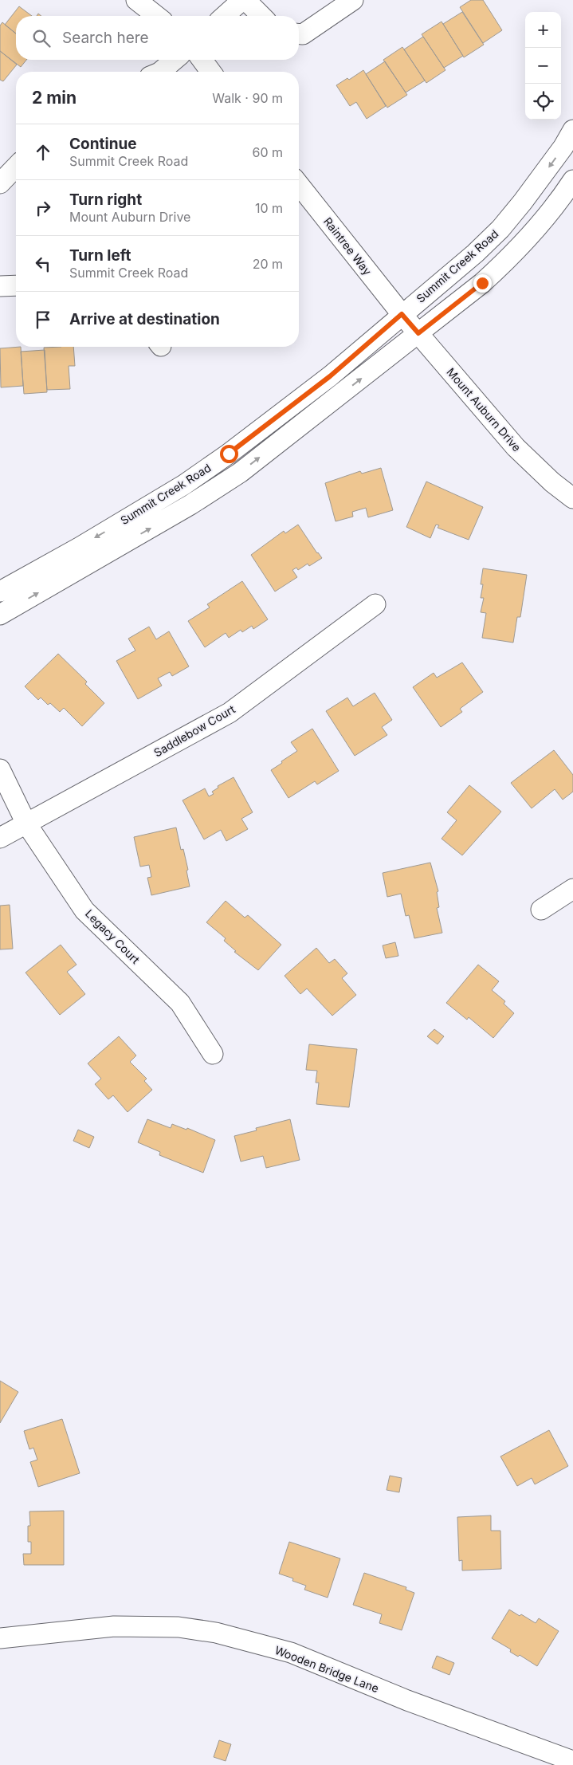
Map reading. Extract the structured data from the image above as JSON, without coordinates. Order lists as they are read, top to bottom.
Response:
{
  "streets": {
    "street": [
      "Raintree Way",
      "Summit Creek Road",
      "Mount Auburn Drive",
      "Saddlebow Court",
      "Legacy Court",
      "Wooden Bridge Lane"
    ]
  },
  "crossings": [
    ["Raintree Way", "Summit Creek Road"],
    ["Raintree Way", "Mount Auburn Drive"],
    ["Summit Creek Road", "Mount Auburn Drive"],
    ["Saddlebow Court", "Legacy Court"]
  ],
  "page": {
    "map_buttons": ["+", "−"],
    "search": "Search here",
    "heading": ["2 min", "Walk · 90 m"],
    "list": [
      ["Continue", "Summit Creek Road", "60 m"],
      ["Turn right", "Mount Auburn Drive", "10 m"],
      ["Turn left", "Summit Creek Road", "20 m"],
      "Arrive at destination"
    ]
  }
}
